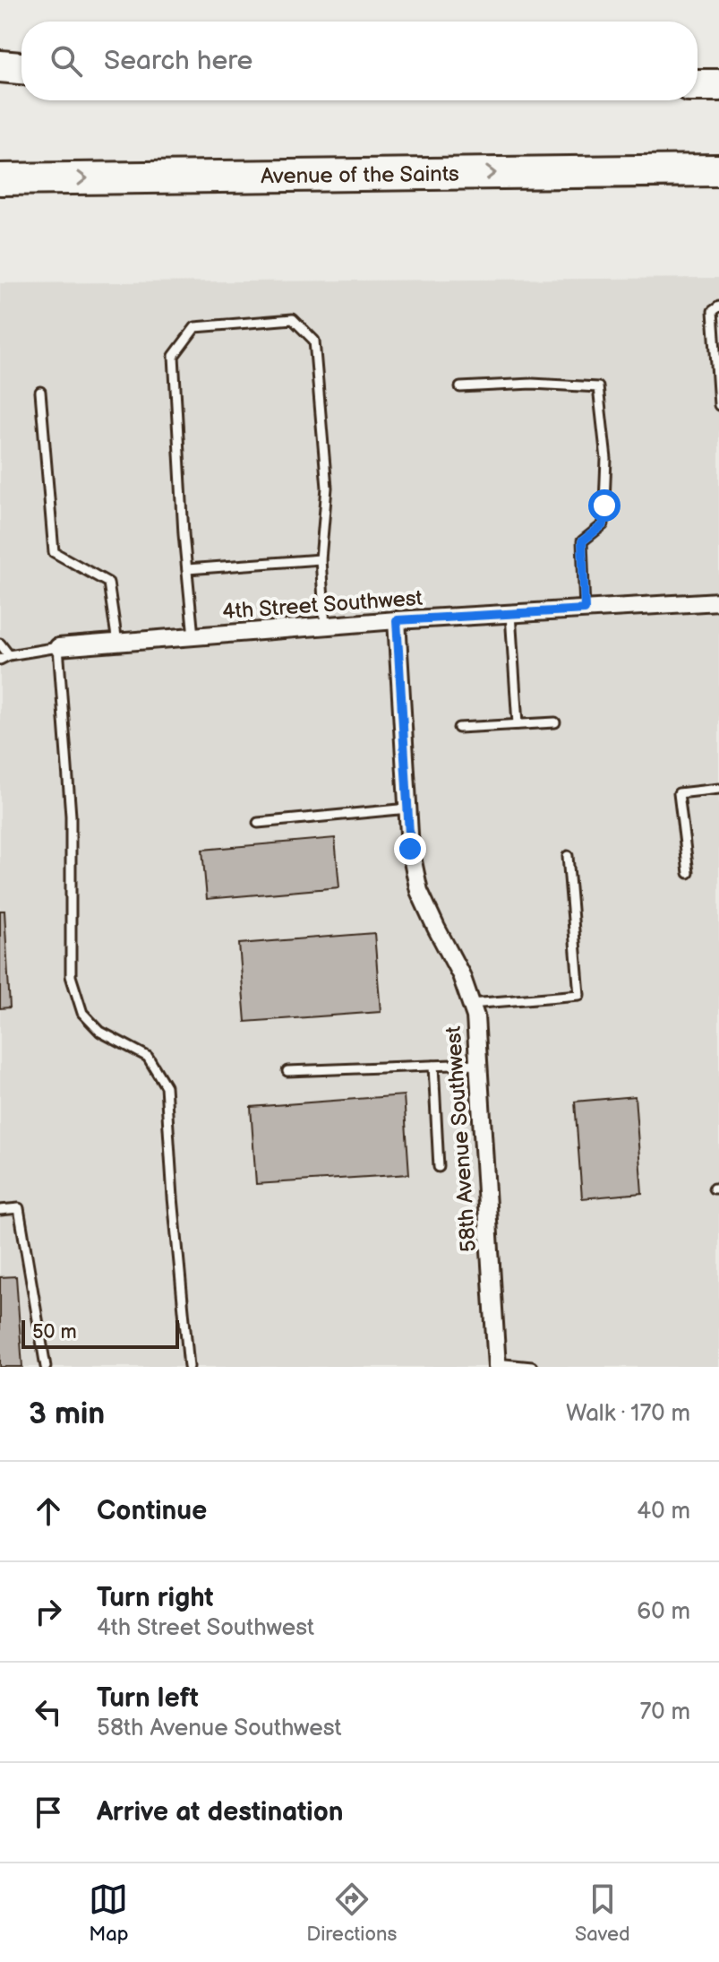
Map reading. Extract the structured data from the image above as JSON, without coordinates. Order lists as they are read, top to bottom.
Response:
{
  "streets": {
    "highway": ["Avenue of the Saints"],
    "street": ["4th Street Southwest", "58th Avenue Southwest"]
  },
  "crossings": [
    ["4th Street Southwest", "58th Avenue Southwest"]
  ],
  "one_way": ["Avenue of the Saints"],
  "scale_bar": "50 m",
  "page": {
    "search": "Search here",
    "scale": "50 m",
    "heading": ["3 min", "Walk · 170 m"],
    "list": [
      ["Continue", "40 m"],
      ["Turn right", "4th Street Southwest", "60 m"],
      ["Turn left", "58th Avenue Southwest", "70 m"],
      "Arrive at destination"
    ],
    "nav": ["Map", "Directions", "Saved"]
  }
}
